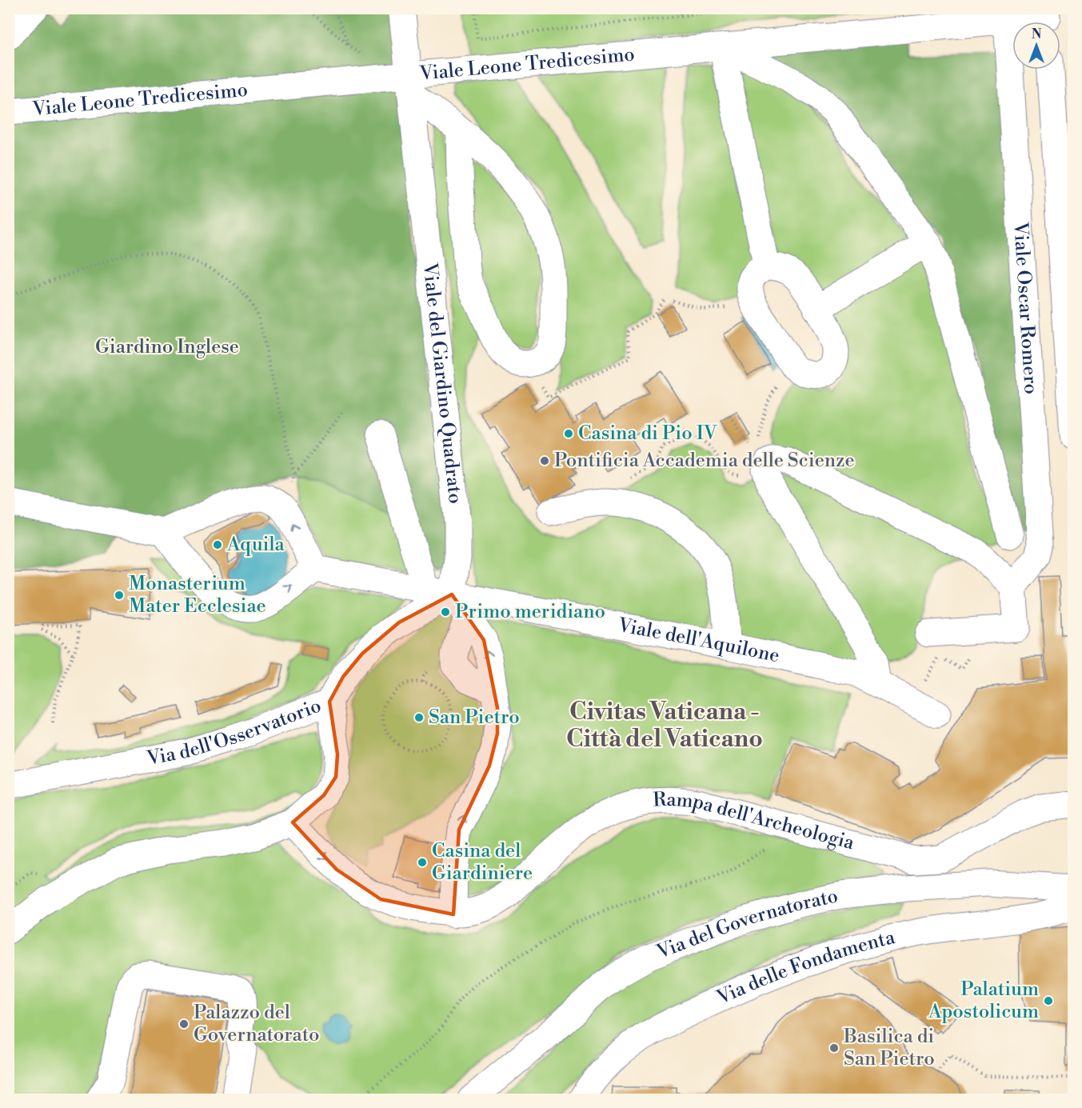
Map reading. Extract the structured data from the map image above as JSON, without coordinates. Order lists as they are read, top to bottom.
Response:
{
  "streets": {
    "street": [
      "Viale Leone Tredicesimo",
      "Viale Oscar Romero",
      "Viale del Giardino Quadrato",
      "Viale dell'Aquilone",
      "Via dell'Osservatorio",
      "Rampa dell'Archeologia",
      "Via del Governatorato",
      "Via delle Fondamenta"
    ]
  },
  "crossings": [
    ["Viale Leone Tredicesimo", "Viale Oscar Romero"],
    ["Viale Leone Tredicesimo", "Viale del Giardino Quadrato"],
    ["Viale del Giardino Quadrato", "Viale dell'Aquilone"],
    ["Via dell'Osservatorio", "Rampa dell'Archeologia"],
    ["Via del Governatorato", "Via delle Fondamenta"]
  ],
  "districts": ["Civitas Vaticana - Città del Vaticano"],
  "parks": ["Giardino Inglese"],
  "places": [
    "Casina di Pio IV",
    "Pontificia Accademia delle Scienze",
    "Aquila",
    "Monasterium Mater Ecclesiae",
    "Primo meridiano",
    "San Pietro",
    "Casina del Giardiniere",
    "Palatium Apostolicum",
    "Palazzo del Governatorato",
    "Basilica di San Pietro"
  ],
  "north": "top"
}
